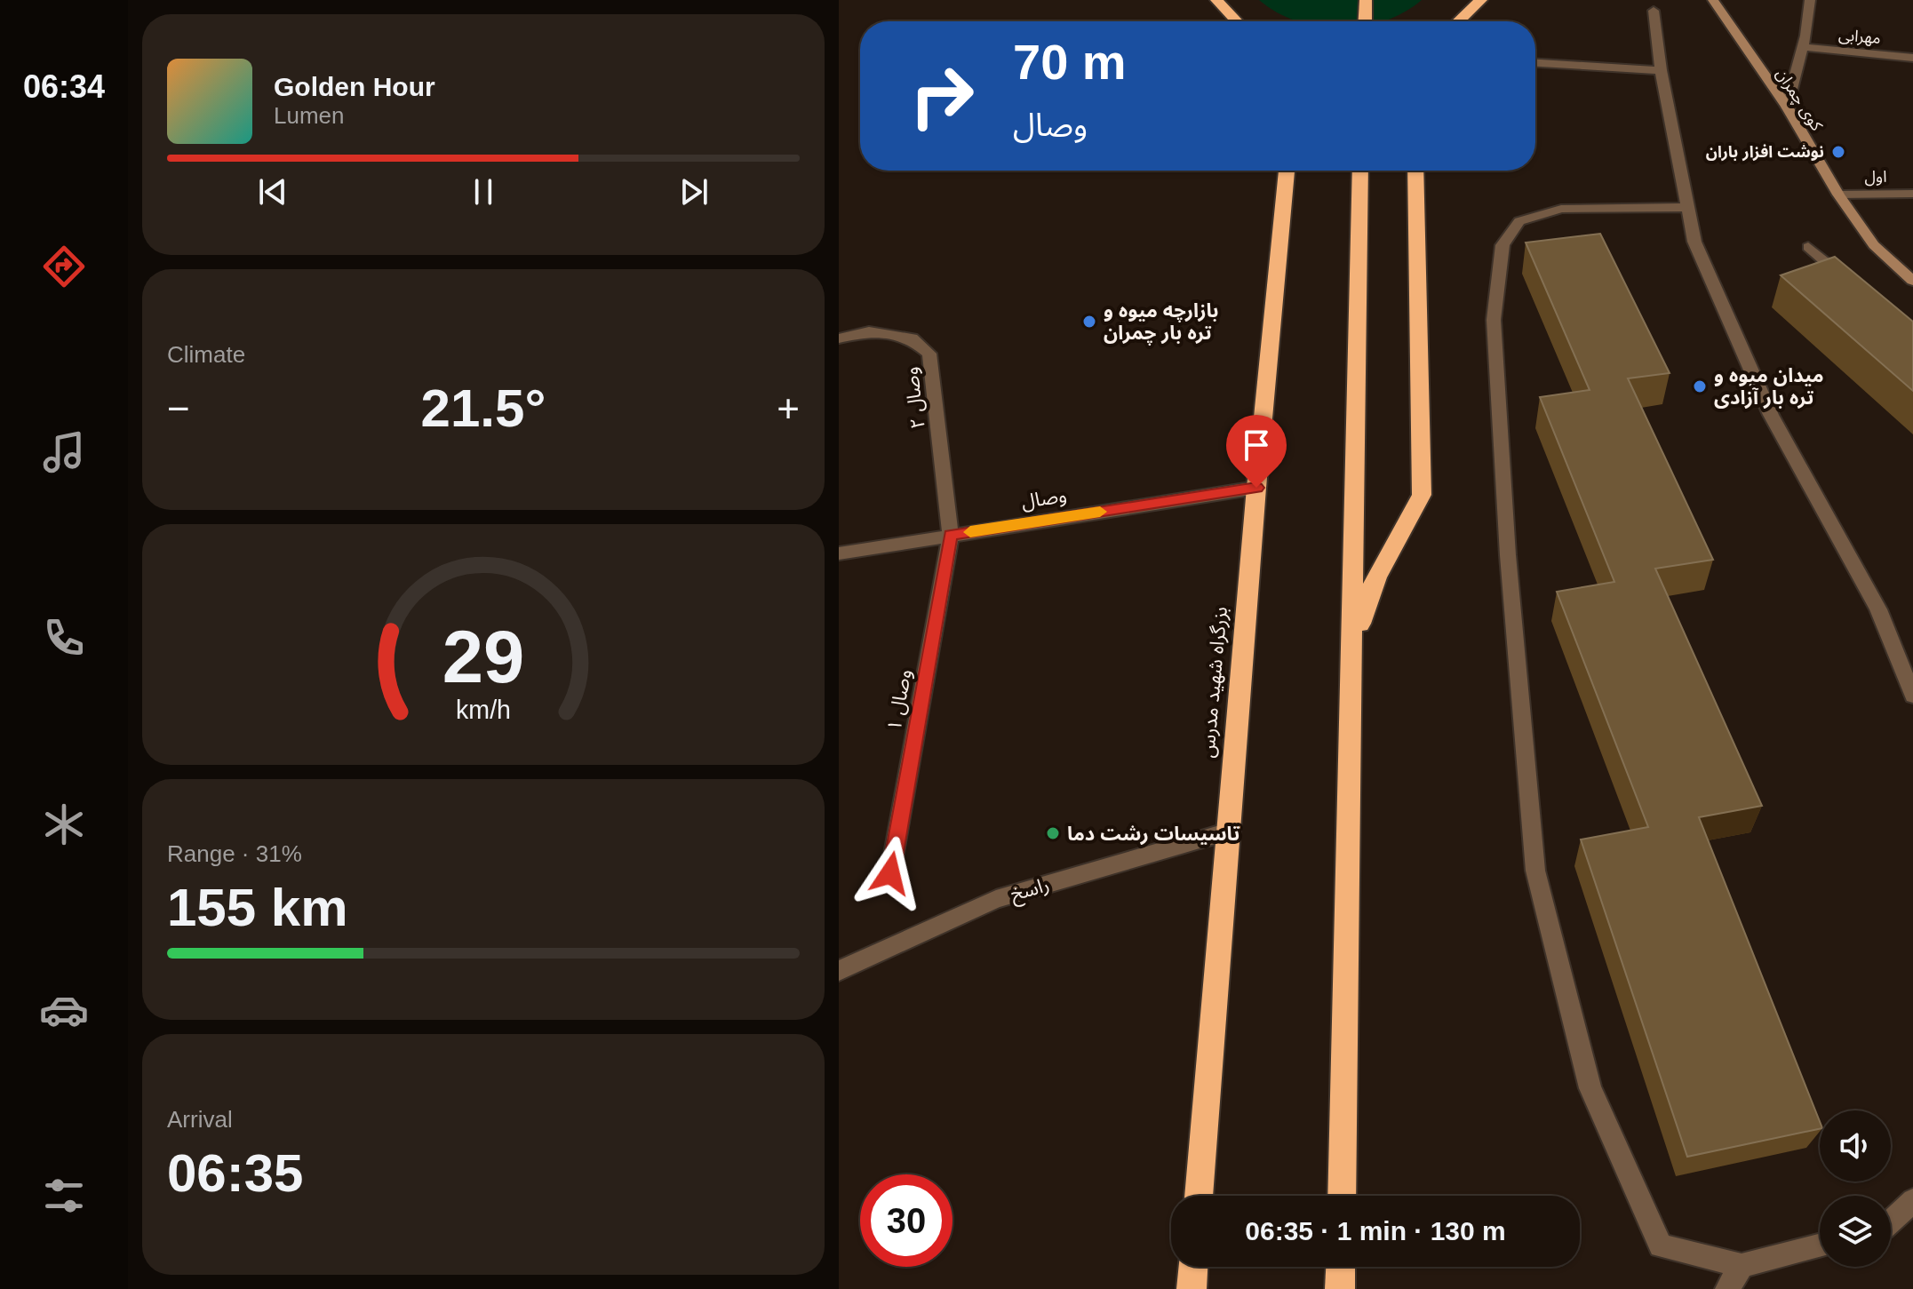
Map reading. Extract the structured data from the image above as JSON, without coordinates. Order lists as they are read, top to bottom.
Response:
{
  "streets": {
    "highway": ["بزرگراه شهید مدرس"],
    "main road": ["کوی چمران"],
    "street": [
      "مهرابی",
      "اول",
      "وصال ۲",
      "وصال",
      "وصال ۱",
      "راسخ"
    ]
  },
  "crossings": [
    ["کوی چمران", "اول"],
    ["وصال ۲", "وصال"],
    ["وصال ۲", "وصال ۱"],
    ["وصال", "بزرگراه شهید مدرس"],
    ["وصال", "وصال ۱"],
    ["بزرگراه شهید مدرس", "راسخ"]
  ],
  "places": [
    "نوشت افزار باران",
    "بازارچه میوه و تره بار چمران",
    "میدان میوه و تره بار آزادی",
    "تاسیسات رشت دما"
  ],
  "page": {
    "tabs": "06:34",
    "turn": ["70 m", "وصال"],
    "song": ["Golden Hour", "Lumen"],
    "tile": [
      "Climate",
      ["Range · 31%", "155 km"],
      ["Arrival", "06:35"]
    ],
    "heat": ["−", "21.5°", "+"],
    "limit": "30",
    "trip": "06:35 · 1 min · 130 m",
    "gauge": ["29", "km/h"]
  }
}
